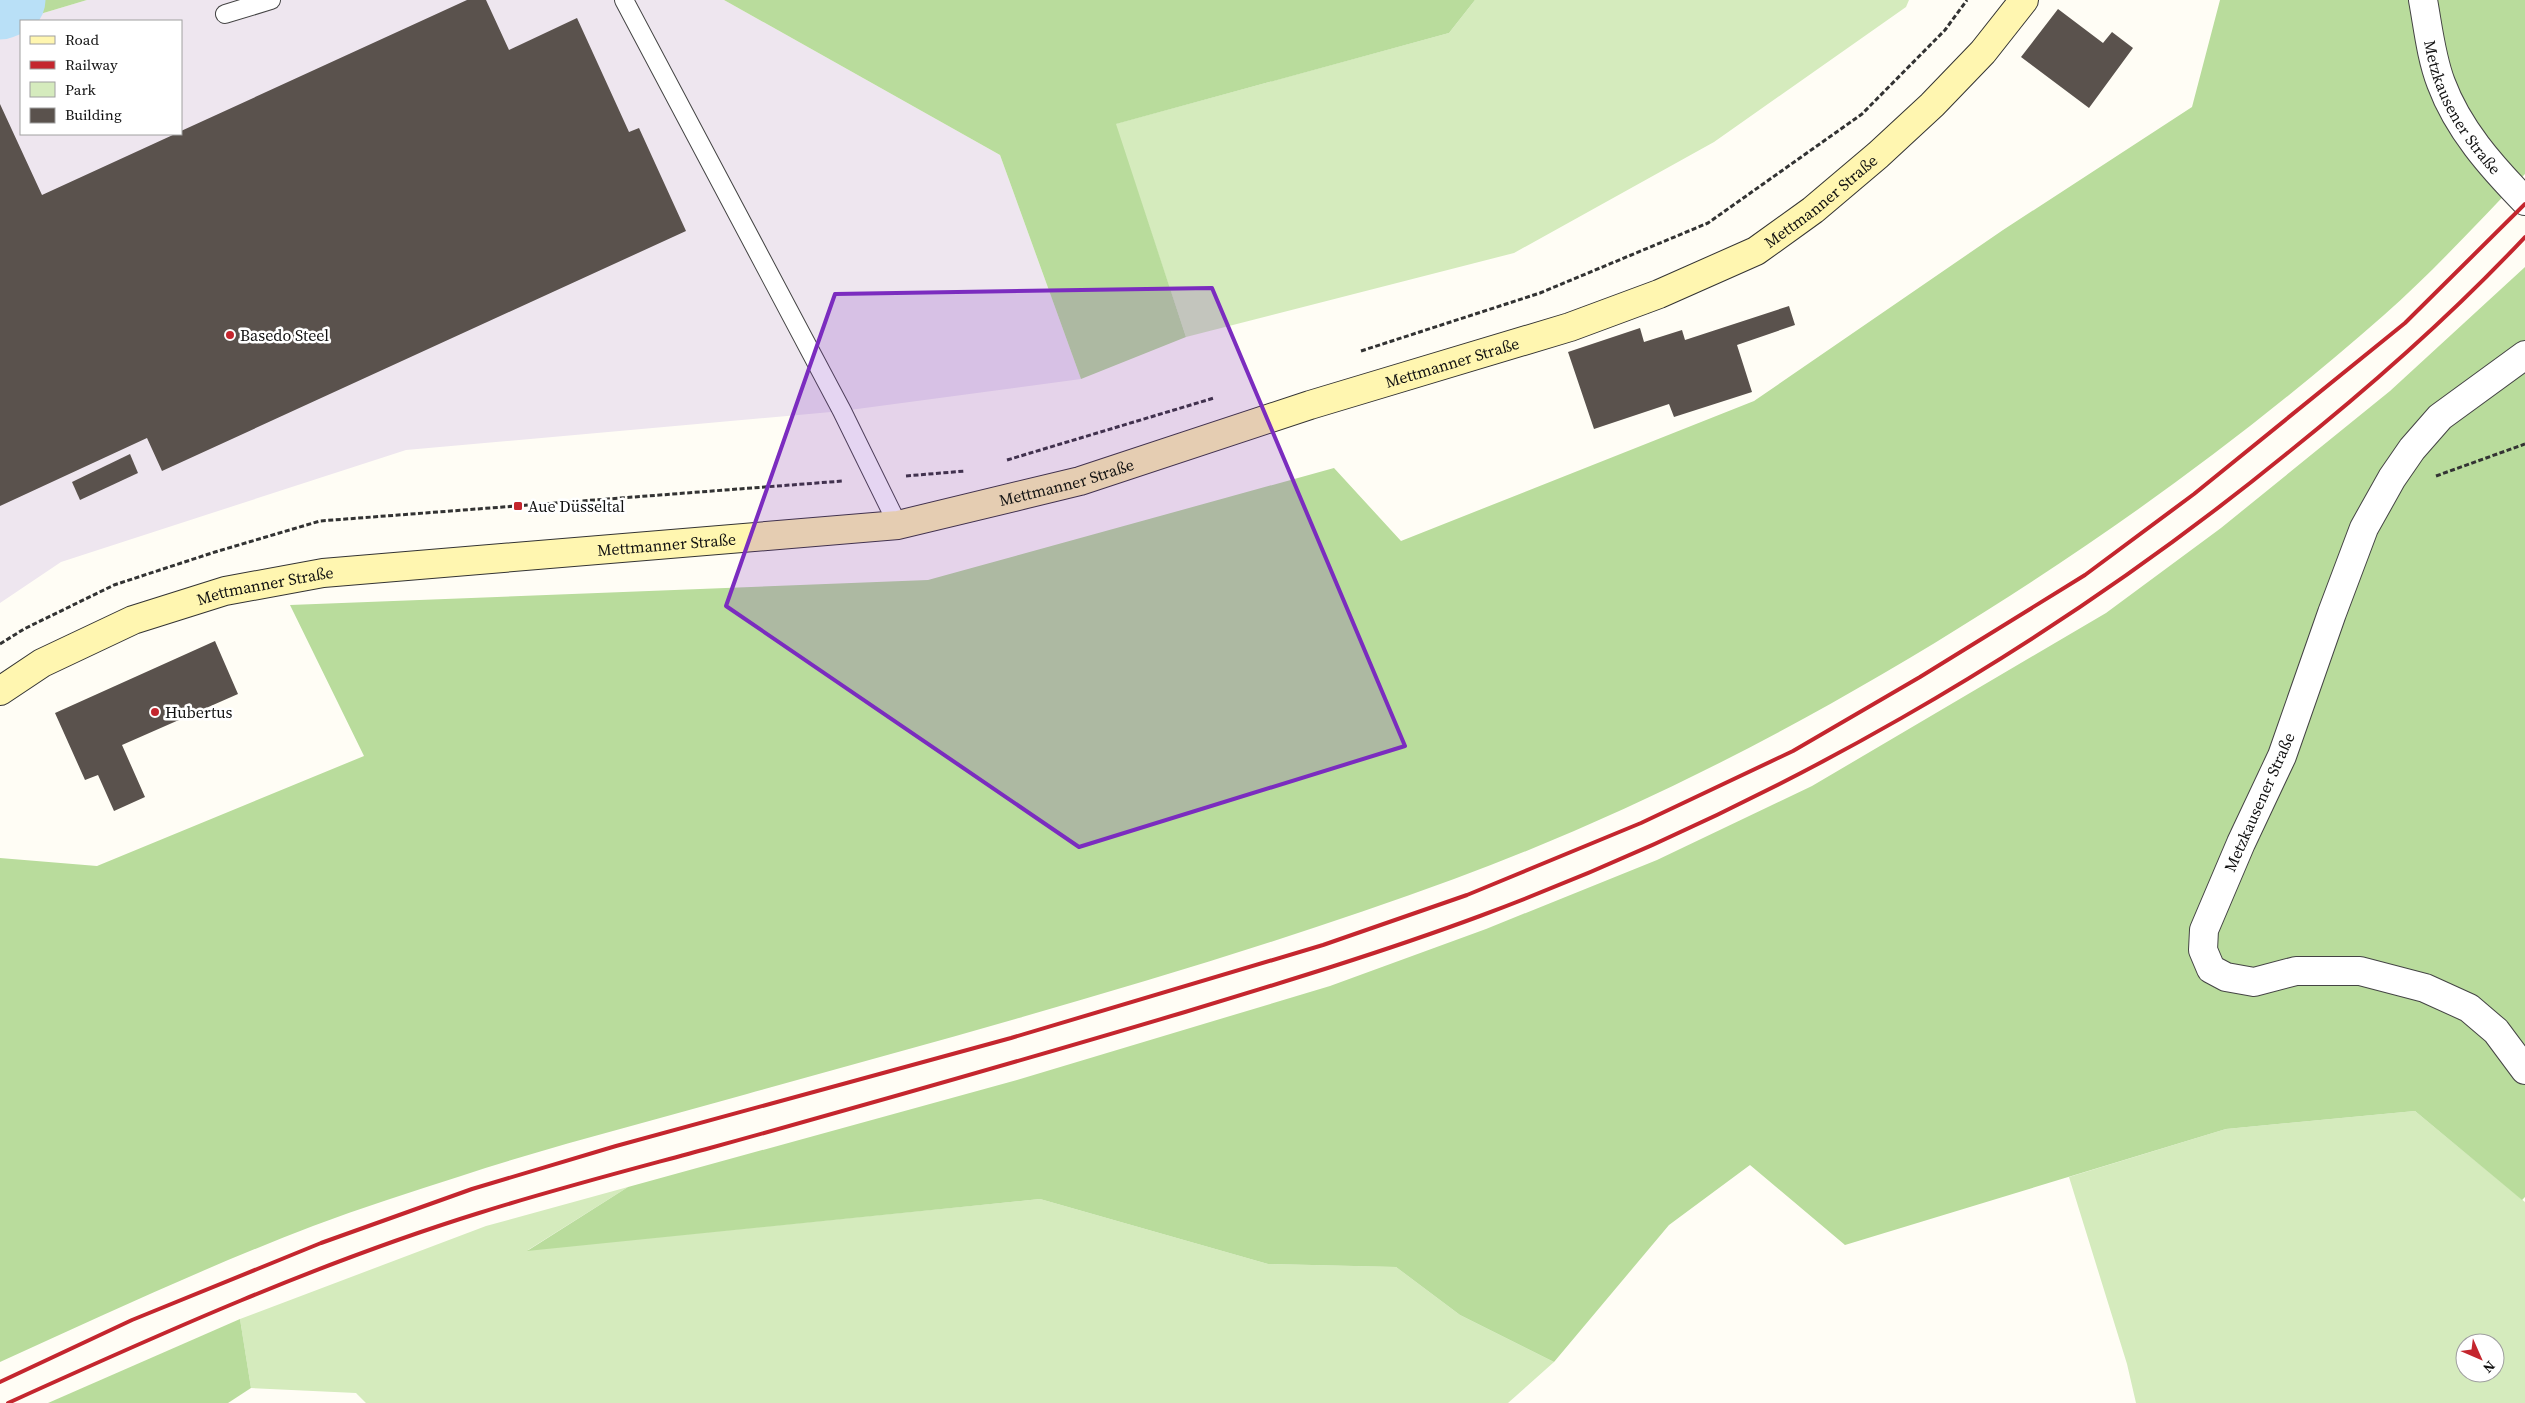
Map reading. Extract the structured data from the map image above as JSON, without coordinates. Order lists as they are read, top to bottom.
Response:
{
  "streets": {
    "main road": ["Mettmanner Straße"],
    "street": ["Metzkausener Straße"]
  },
  "places": {
    "other": ["Basedo Steel", "Hubertus"],
    "transit": ["Aue Düsseltal"]
  },
  "legend": [
    "Road",
    "Railway",
    "Park",
    "Building"
  ],
  "north": "bottom right"
}
